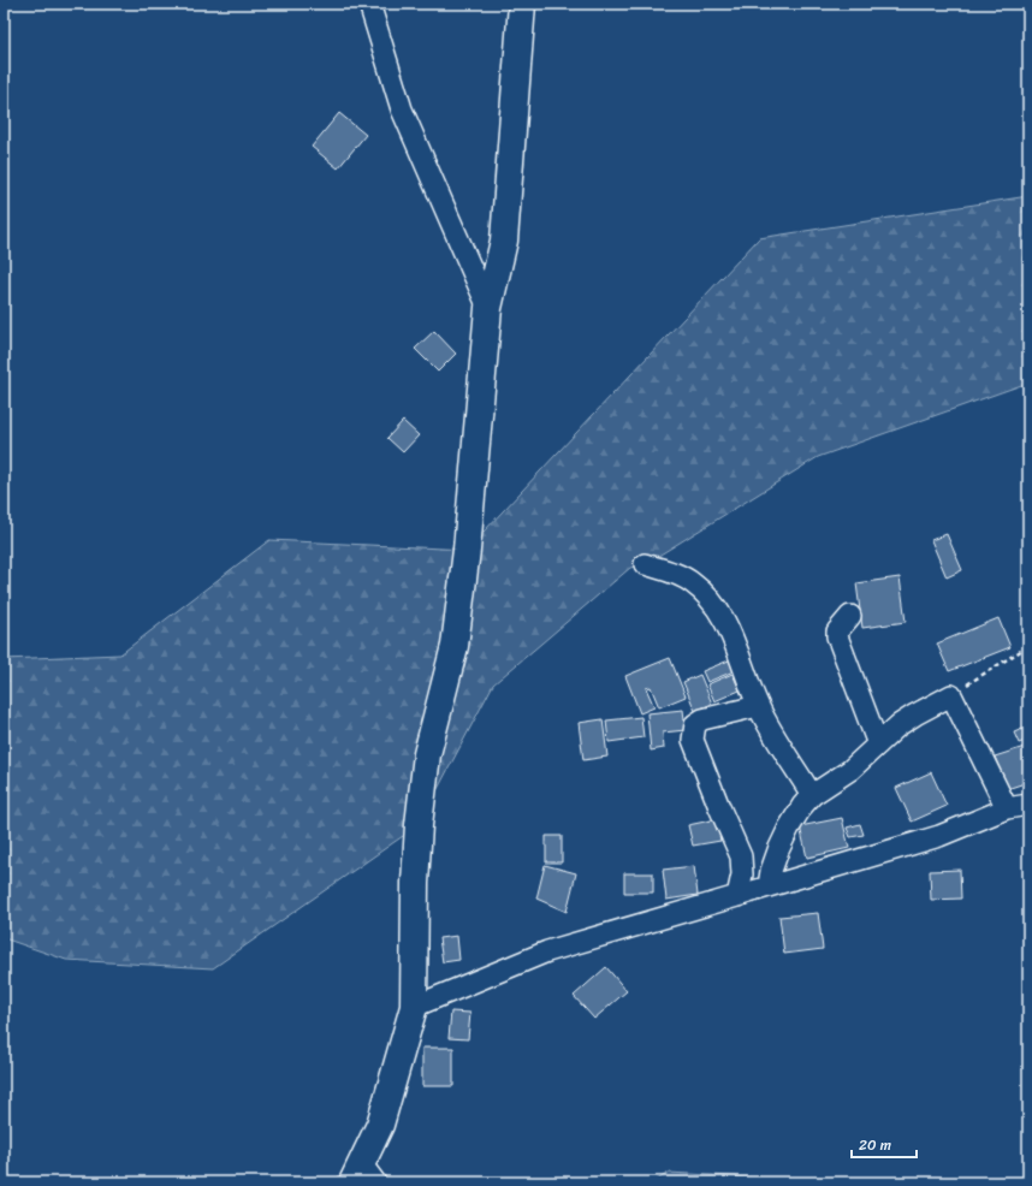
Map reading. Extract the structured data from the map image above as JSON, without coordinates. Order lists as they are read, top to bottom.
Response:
{
  "scale_bar": "20 m"
}
